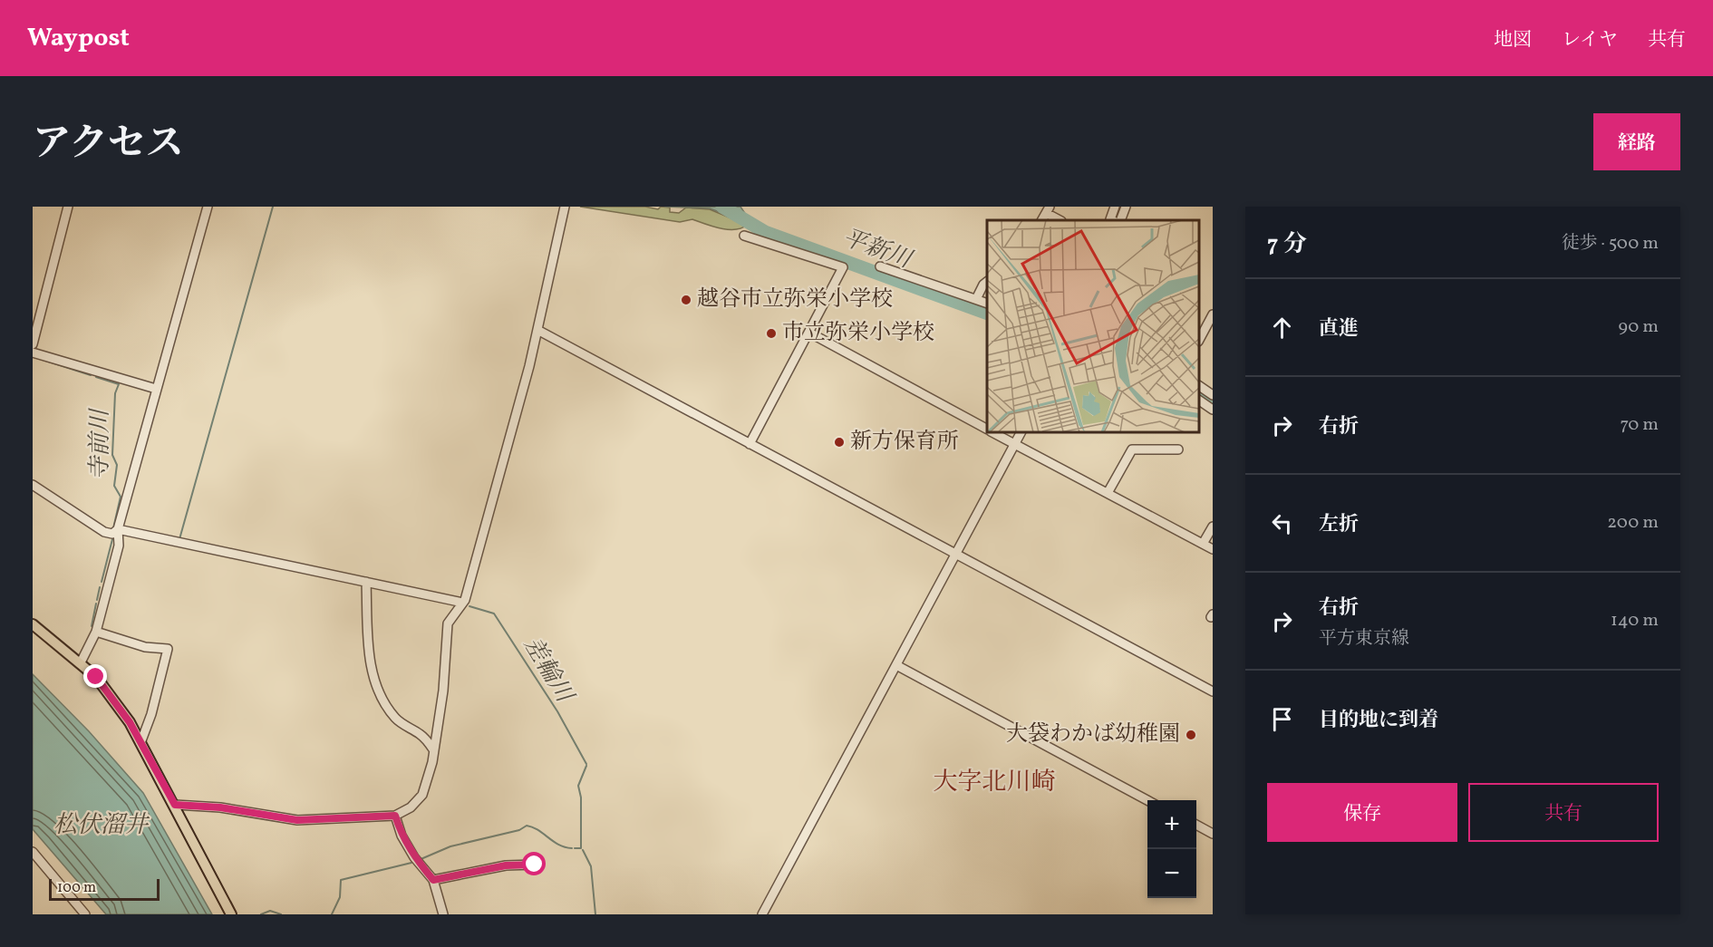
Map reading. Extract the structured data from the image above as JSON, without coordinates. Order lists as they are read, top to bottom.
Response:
{
  "districts": ["大字北川崎"],
  "water": [
    "平新川",
    "寺前川",
    "差輪川",
    "松伏溜井"
  ],
  "places": [
    "越谷市立弥栄小学校",
    "市立弥栄小学校",
    "新方保育所",
    "大袋わかば幼稚園"
  ],
  "scale_bar": "100 m",
  "page": {
    "header": "Waypost",
    "nav": ["地図", "レイヤ", "共有"],
    "title": "アクセス",
    "buttons": [
      "経路",
      ["保存", "共有"]
    ],
    "heading": ["7 分", "徒歩 · 500 m"],
    "list": [
      ["直進", "90 m"],
      ["右折", "70 m"],
      ["左折", "200 m"],
      ["右折", "平方東京線", "140 m"],
      "目的地に到着"
    ],
    "map_buttons": ["+", "−"],
    "scale": "100 m"
  }
}
